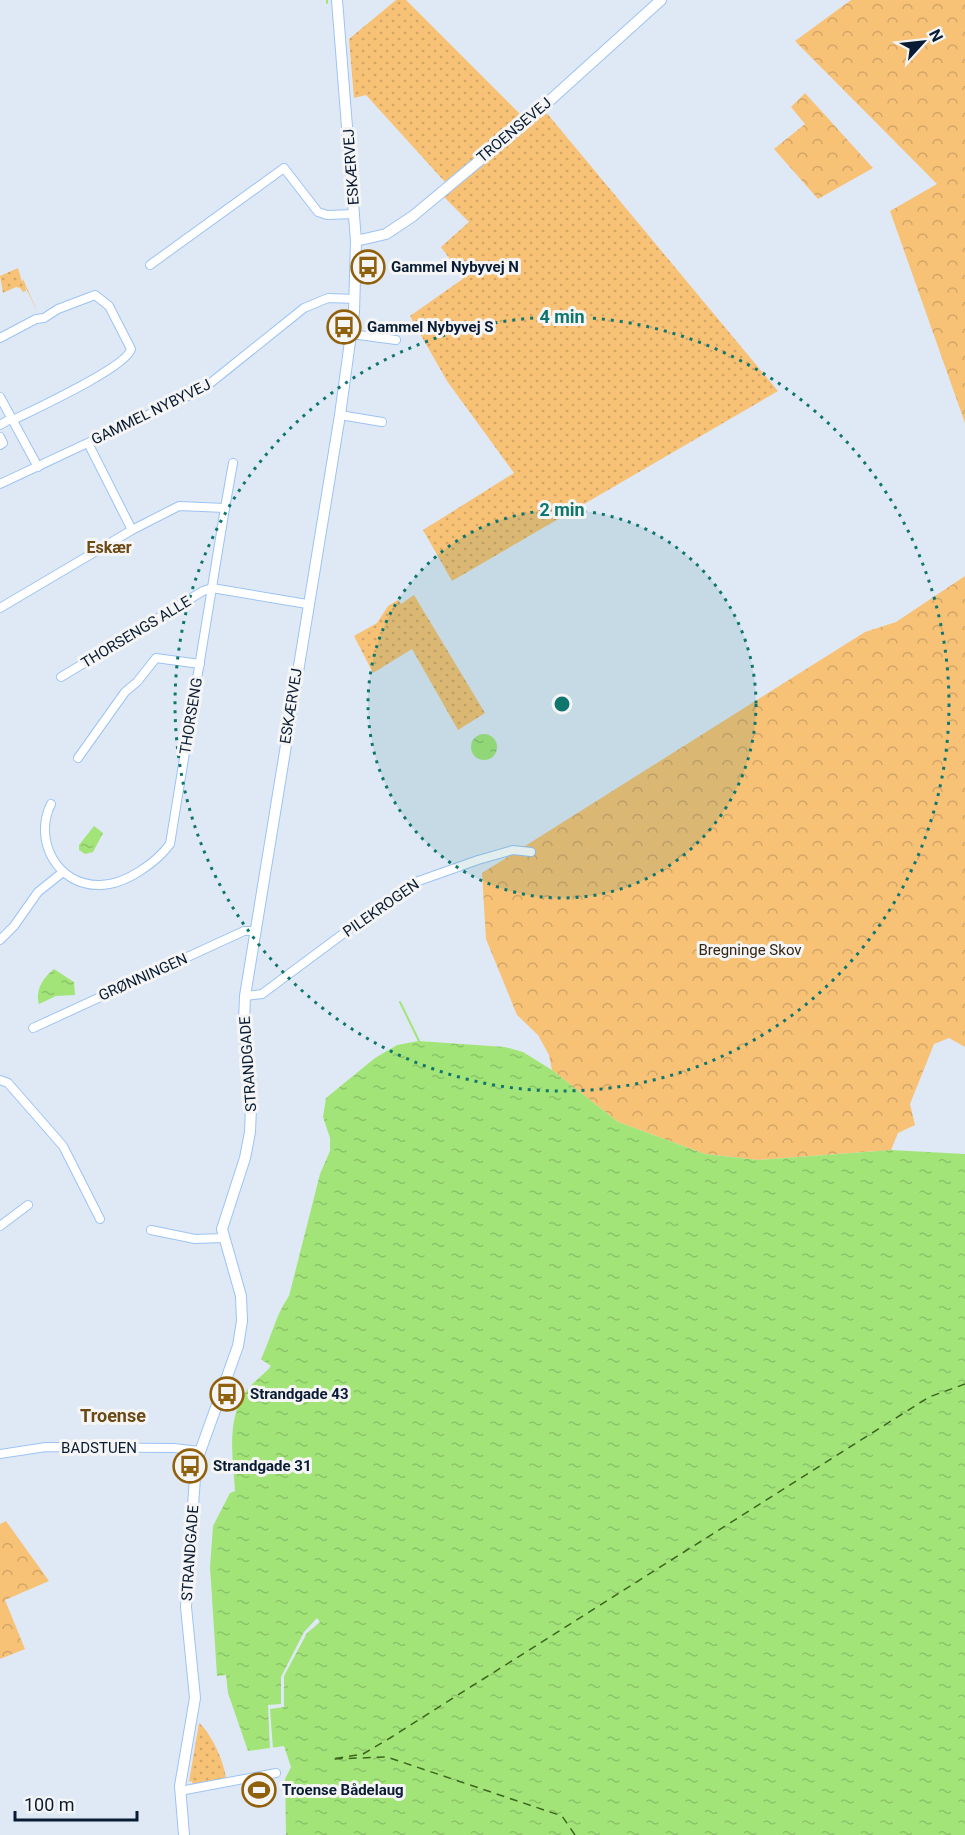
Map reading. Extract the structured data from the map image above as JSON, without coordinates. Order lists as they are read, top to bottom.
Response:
{
  "streets": {
    "street": [
      "TROENSEVEJ",
      "ESKÆRVEJ",
      "GAMMEL NYBYVEJ",
      "THORSENGS ALLE",
      "THORSENG",
      "PILEKROGEN",
      "GRØNNINGEN",
      "STRANDGADE",
      "BADSTUEN"
    ]
  },
  "crossings": [
    ["TROENSEVEJ", "ESKÆRVEJ"],
    ["ESKÆRVEJ", "GAMMEL NYBYVEJ"],
    ["ESKÆRVEJ", "PILEKROGEN"],
    ["ESKÆRVEJ", "GRØNNINGEN"],
    ["ESKÆRVEJ", "STRANDGADE"],
    ["THORSENGS ALLE", "THORSENG"],
    ["PILEKROGEN", "STRANDGADE"],
    ["STRANDGADE", "BADSTUEN"]
  ],
  "districts": ["Eskær", "Troense"],
  "parks": ["Bregninge Skov"],
  "places": {
    "bus stop": [
      "Gammel Nybyvej N",
      "Gammel Nybyvej S",
      "Strandgade 43",
      "Strandgade 31"
    ],
    "sports": ["Troense Bådelaug"]
  },
  "scale_bar": "100 m",
  "north": "top right",
  "rings": ["4 min", "2 min"]
}
